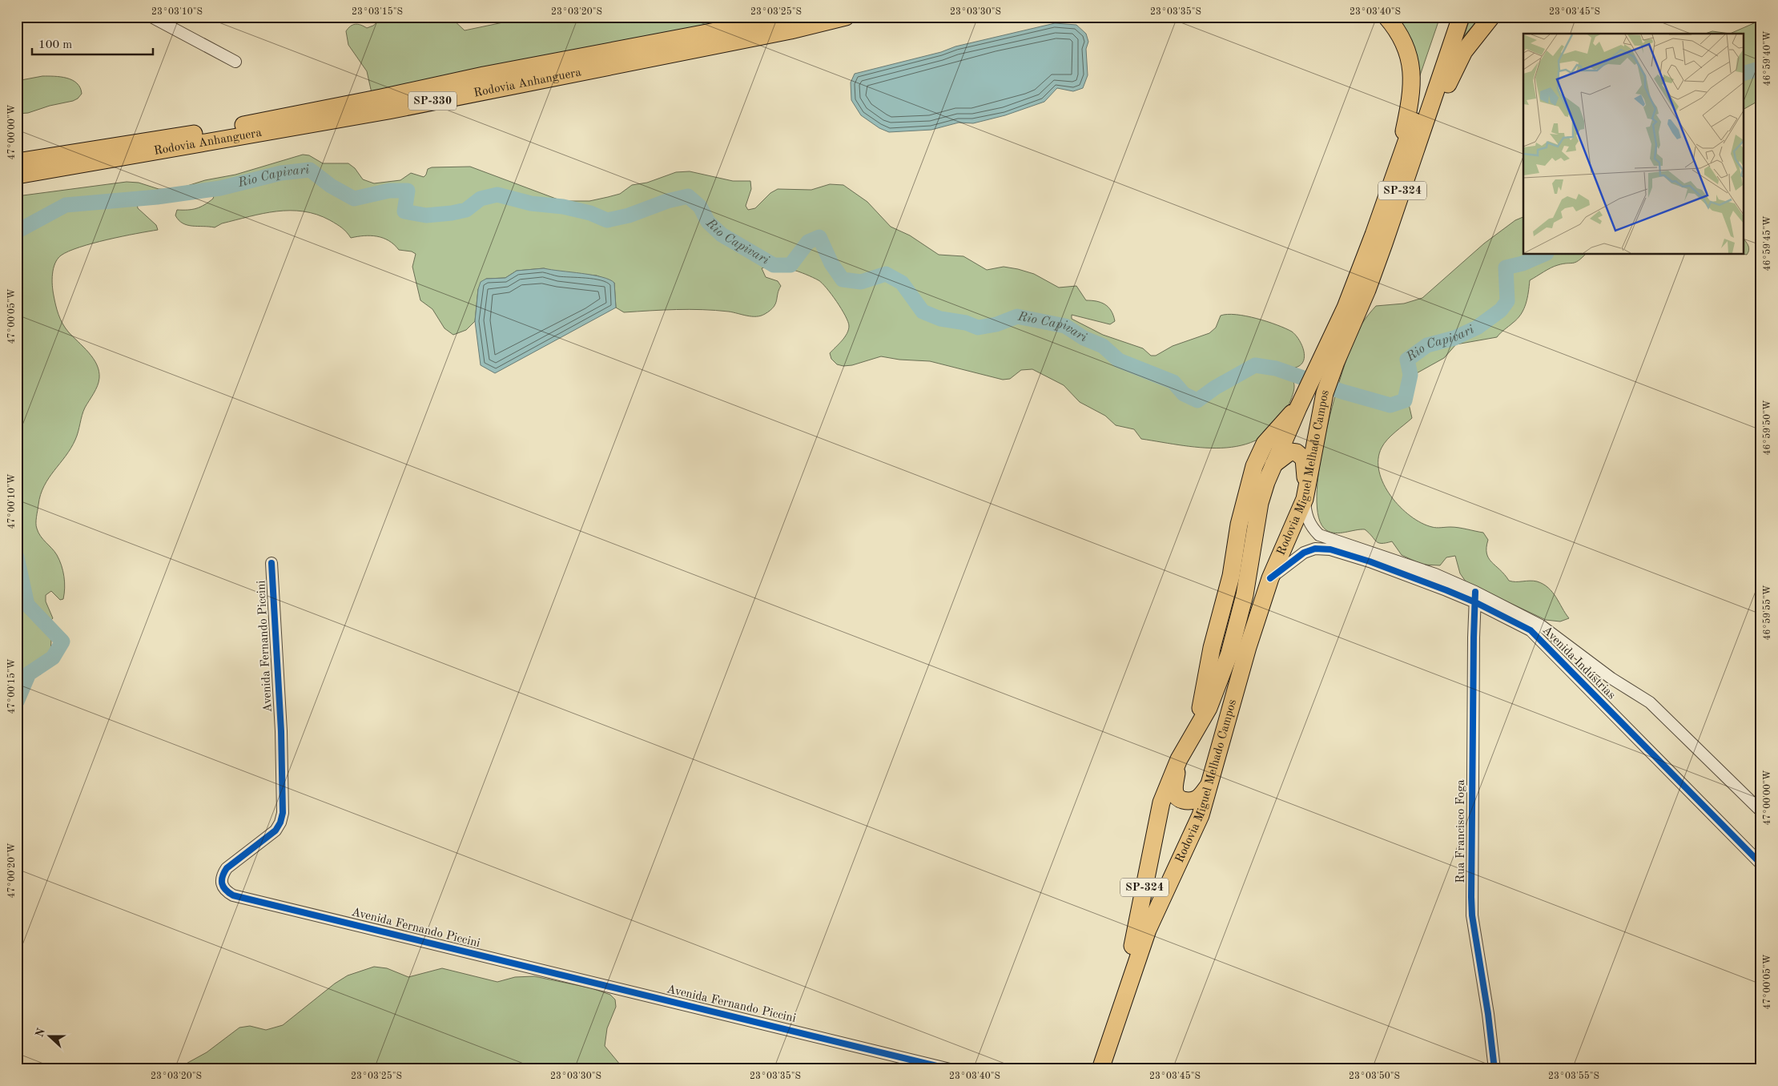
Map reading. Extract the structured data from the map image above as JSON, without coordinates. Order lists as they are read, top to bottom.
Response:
{
  "streets": {
    "highway": [
      "Rodovia Anhanguera",
      "SP-330",
      "SP-324",
      "Rodovia Miguel Melhado Campos"
    ],
    "street": ["Avenida Fernando Piccini", "Avenida Indústrias", "Rua Francisco Foga"]
  },
  "crossings": [
    ["Rodovia Miguel Melhado Campos", "Avenida Indústrias"],
    ["Avenida Indústrias", "Rua Francisco Foga"]
  ],
  "water": ["Rio Capivari"],
  "scale_bar": "100 m",
  "north": "left",
  "coordinates": [
    "23°03'10\"S",
    "23°03'15\"S",
    "23°03'20\"S",
    "23°03'25\"S",
    "23°03'30\"S",
    "23°03'35\"S",
    "23°03'40\"S",
    "23°03'45\"S",
    "46°59'40\"W",
    "47°00'00\"W",
    "46°59'45\"W",
    "47°00'05\"W",
    "46°59'50\"W",
    "47°00'10\"W",
    "46°59'55\"W",
    "47°00'15\"W",
    "47°00'20\"W",
    "23°03'50\"S",
    "23°03'55\"S"
  ]
}
